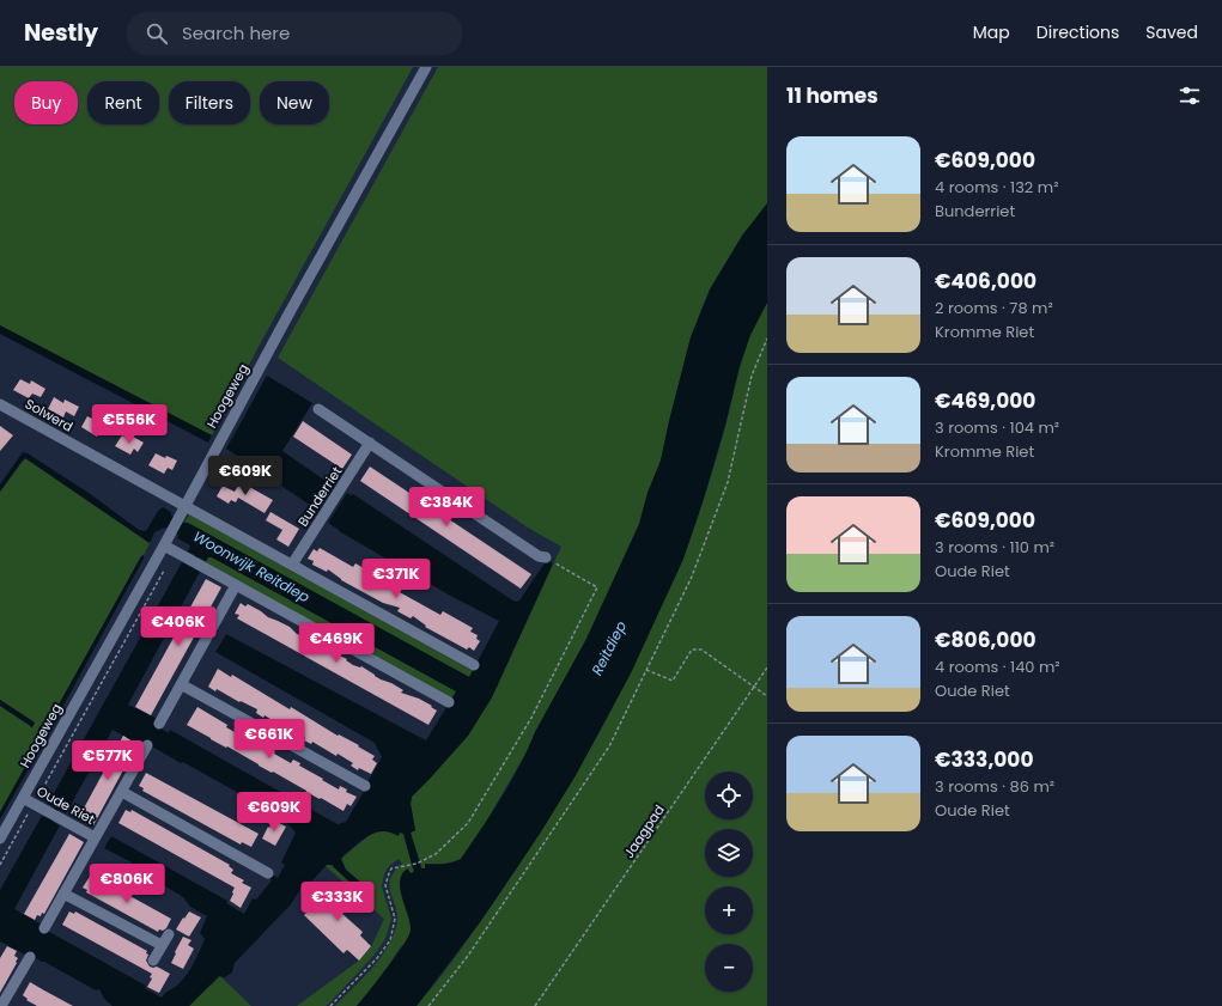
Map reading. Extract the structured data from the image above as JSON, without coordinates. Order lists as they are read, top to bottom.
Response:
{
  "streets": {
    "street": [
      "Hoogeweg",
      "Solwerd",
      "Bunderriet",
      "Oude Riet"
    ],
    "path": ["Jaagpad"]
  },
  "crossings": [
    ["Hoogeweg", "Solwerd"],
    ["Hoogeweg", "Oude Riet"]
  ],
  "water": ["Woonwijk Reitdiep", "Reitdiep"],
  "page": {
    "header": "Nestly",
    "search": "Search here",
    "nav": ["Map", "Directions", "Saved"],
    "heading": "11 homes",
    "chip": [
      "Buy",
      "Rent",
      "Filters",
      "New"
    ],
    "list": [
      {
        "name": "€609,000",
        "note": "4 rooms · 132 m² · Bunderriet"
      },
      {
        "name": "€406,000",
        "note": "2 rooms · 78 m² · Kromme Riet"
      },
      {
        "name": "€469,000",
        "note": "3 rooms · 104 m² · Kromme Riet"
      },
      {
        "name": "€609,000",
        "note": "3 rooms · 110 m² · Oude Riet"
      },
      {
        "name": "€806,000",
        "note": "4 rooms · 140 m² · Oude Riet"
      },
      {
        "name": "€333,000",
        "note": "3 rooms · 86 m² · Oude Riet"
      }
    ],
    "price": [
      "€556K",
      "€609K",
      "€384K",
      "€371K",
      "€406K",
      "€469K",
      "€661K",
      "€577K",
      "€609K",
      "€806K",
      "€333K"
    ],
    "map_buttons": ["+", "−"]
  }
}
